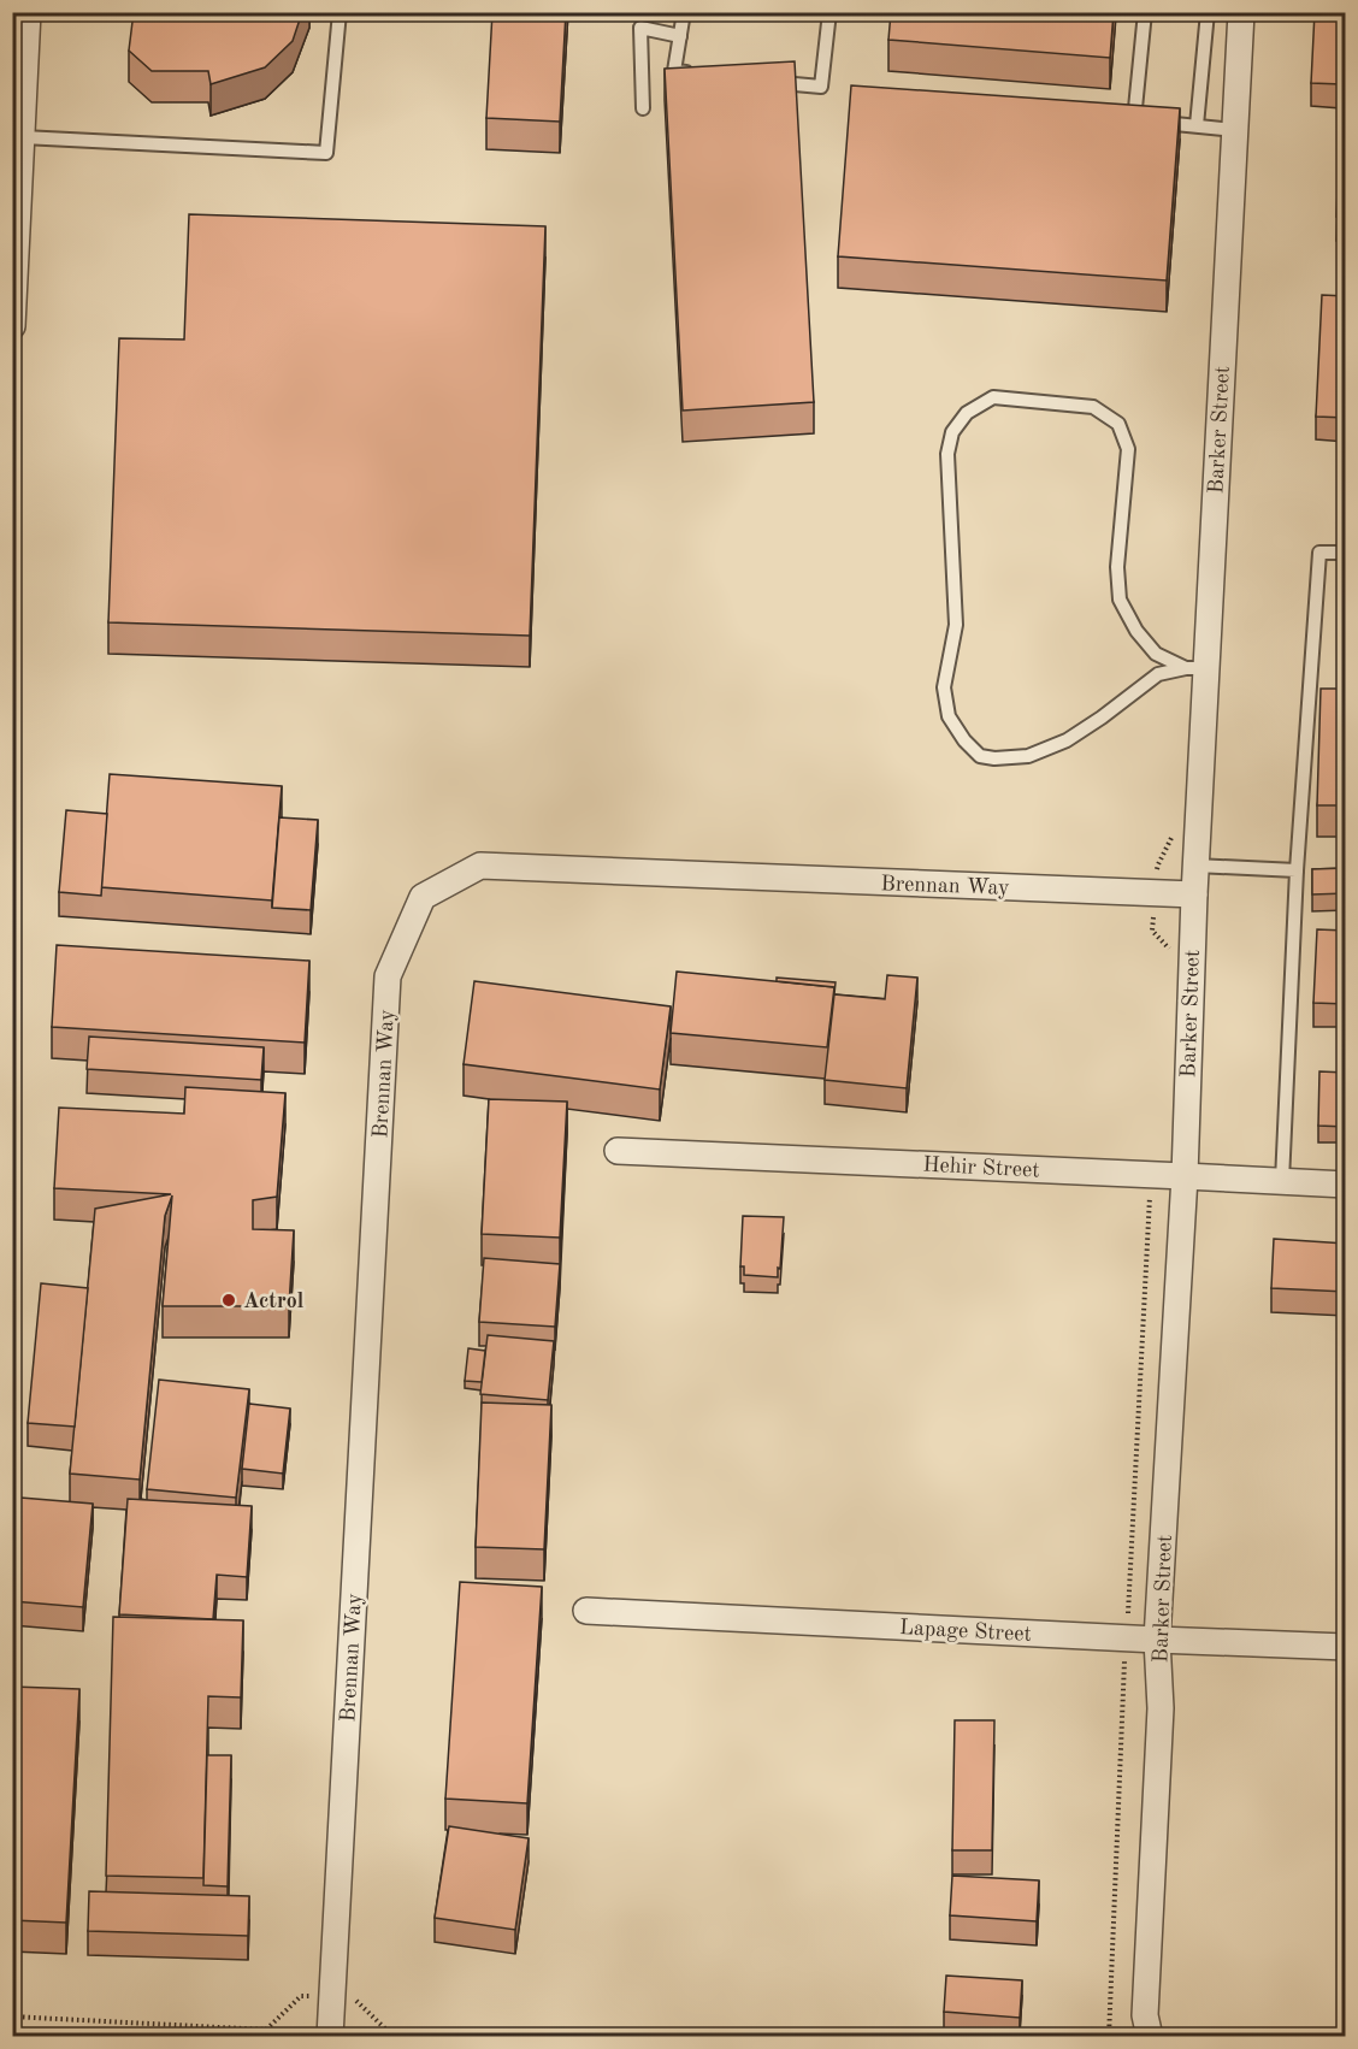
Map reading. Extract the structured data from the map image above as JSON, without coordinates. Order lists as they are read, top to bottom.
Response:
{
  "streets": {
    "street": [
      "Barker Street",
      "Brennan Way",
      "Hehir Street",
      "Lapage Street"
    ]
  },
  "crossings": [
    ["Barker Street", "Brennan Way"],
    ["Barker Street", "Hehir Street"],
    ["Barker Street", "Lapage Street"]
  ],
  "places": ["Actrol"]
}
